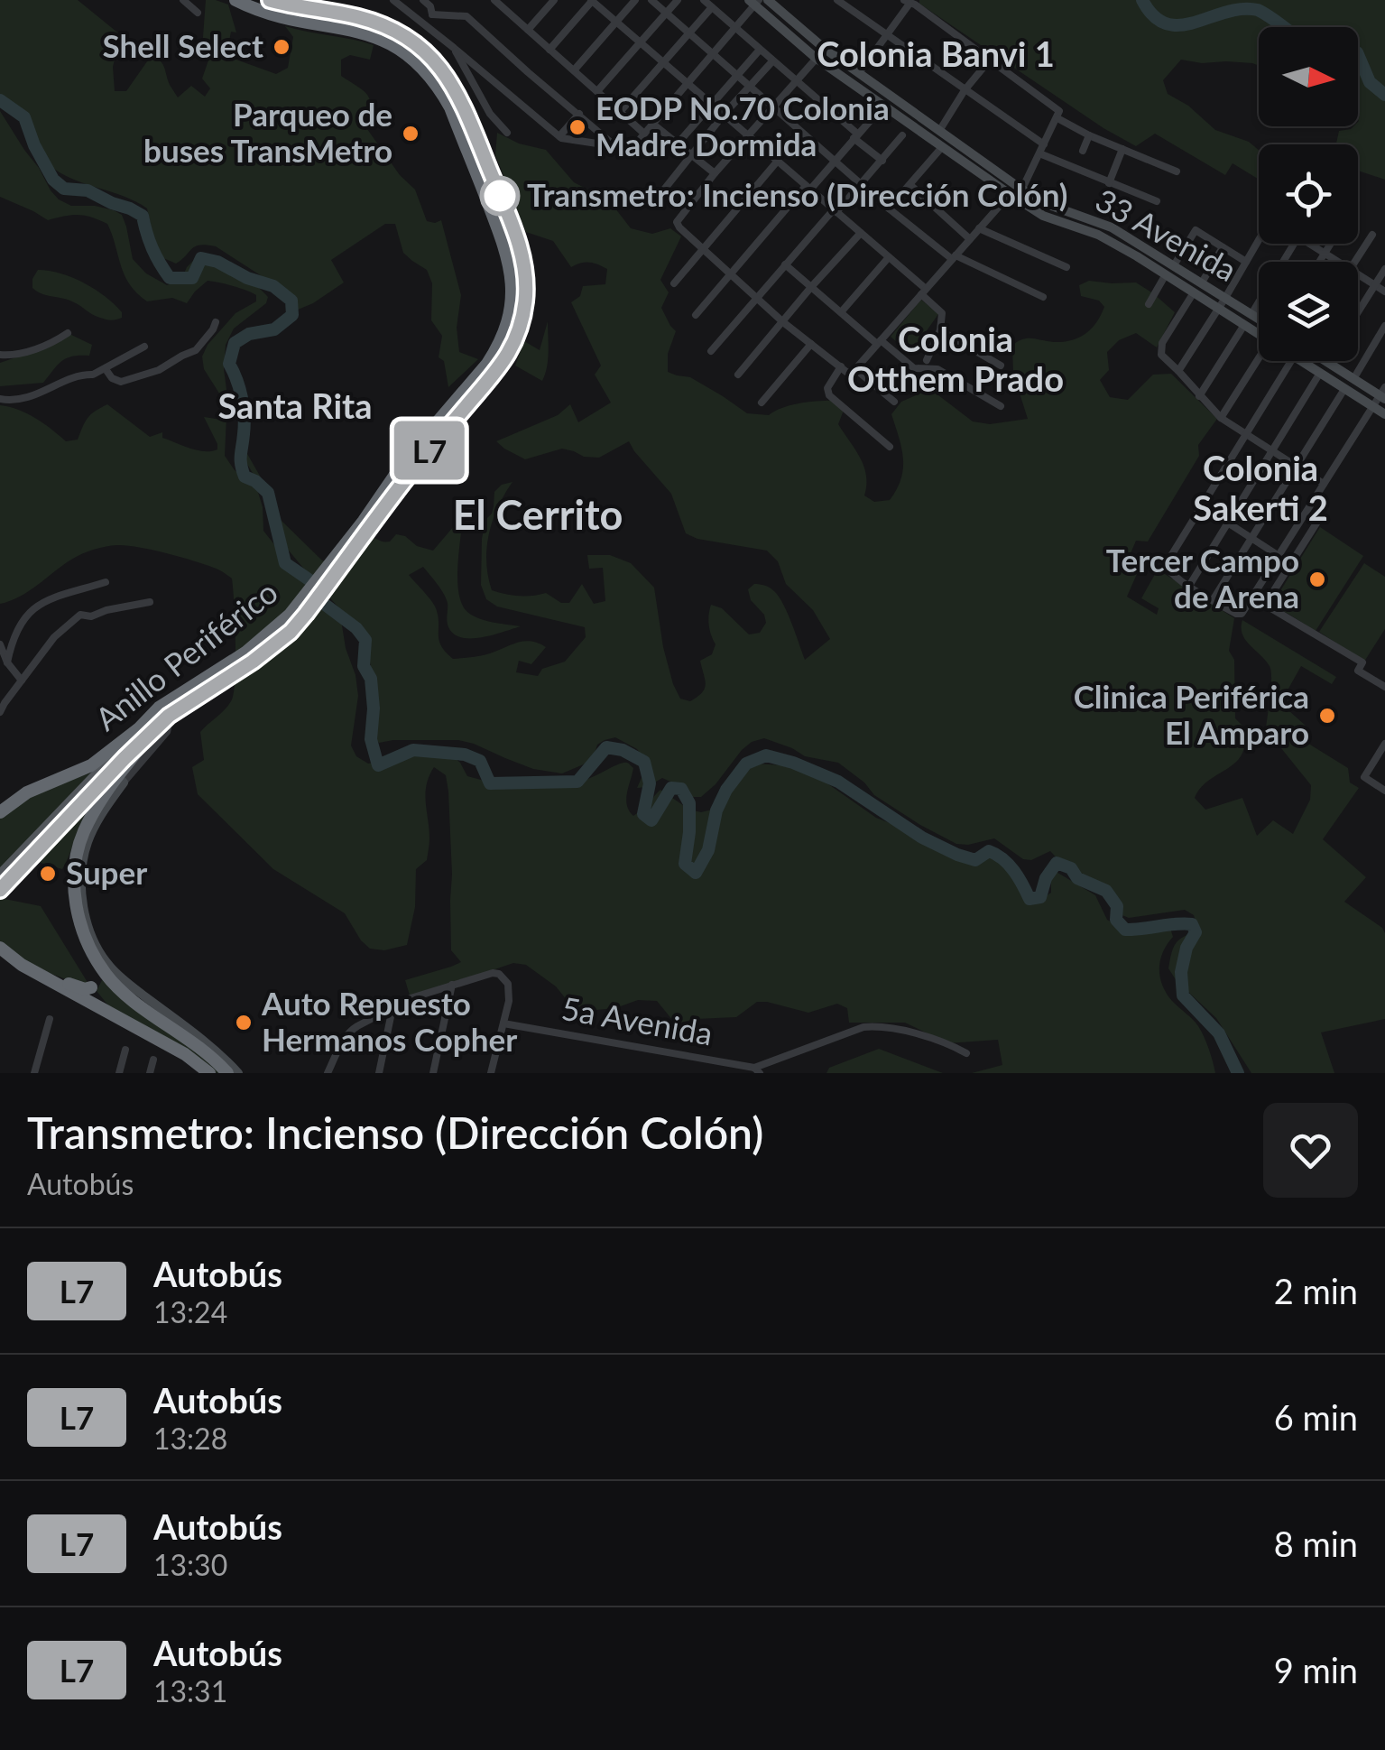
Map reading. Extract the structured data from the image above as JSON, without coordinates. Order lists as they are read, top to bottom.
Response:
{
  "streets": {
    "highway": ["Anillo Periférico"],
    "street": ["33 Avenida", "5a Avenida"]
  },
  "districts": [
    "Colonia Banvi 1",
    "Colonia Otthem Prado",
    "Santa Rita",
    "Colonia Sakerti 2",
    "El Cerrito"
  ],
  "places": [
    "Shell Select",
    "EODP No.70 Colonia Madre Dormida",
    "Parqueo de buses TransMetro",
    "Transmetro: Incienso (Dirección Colón)",
    "Tercer Campo de Arena",
    "Clinica Periférica El Amparo",
    "Super",
    "Auto Repuesto Hermanos Copher"
  ],
  "lines": ["bus line L7"],
  "north": "right",
  "page": {
    "on_map": "L7",
    "heading": ["Transmetro: Incienso (Dirección Colón)", "Autobús"],
    "list": [
      {
        "mark": "L7",
        "name": "Autobús",
        "note": "13:24",
        "value": "2 min"
      },
      {
        "mark": "L7",
        "name": "Autobús",
        "note": "13:28",
        "value": "6 min"
      },
      {
        "mark": "L7",
        "name": "Autobús",
        "note": "13:30",
        "value": "8 min"
      },
      {
        "mark": "L7",
        "name": "Autobús",
        "note": "13:31",
        "value": "9 min"
      }
    ]
  }
}
